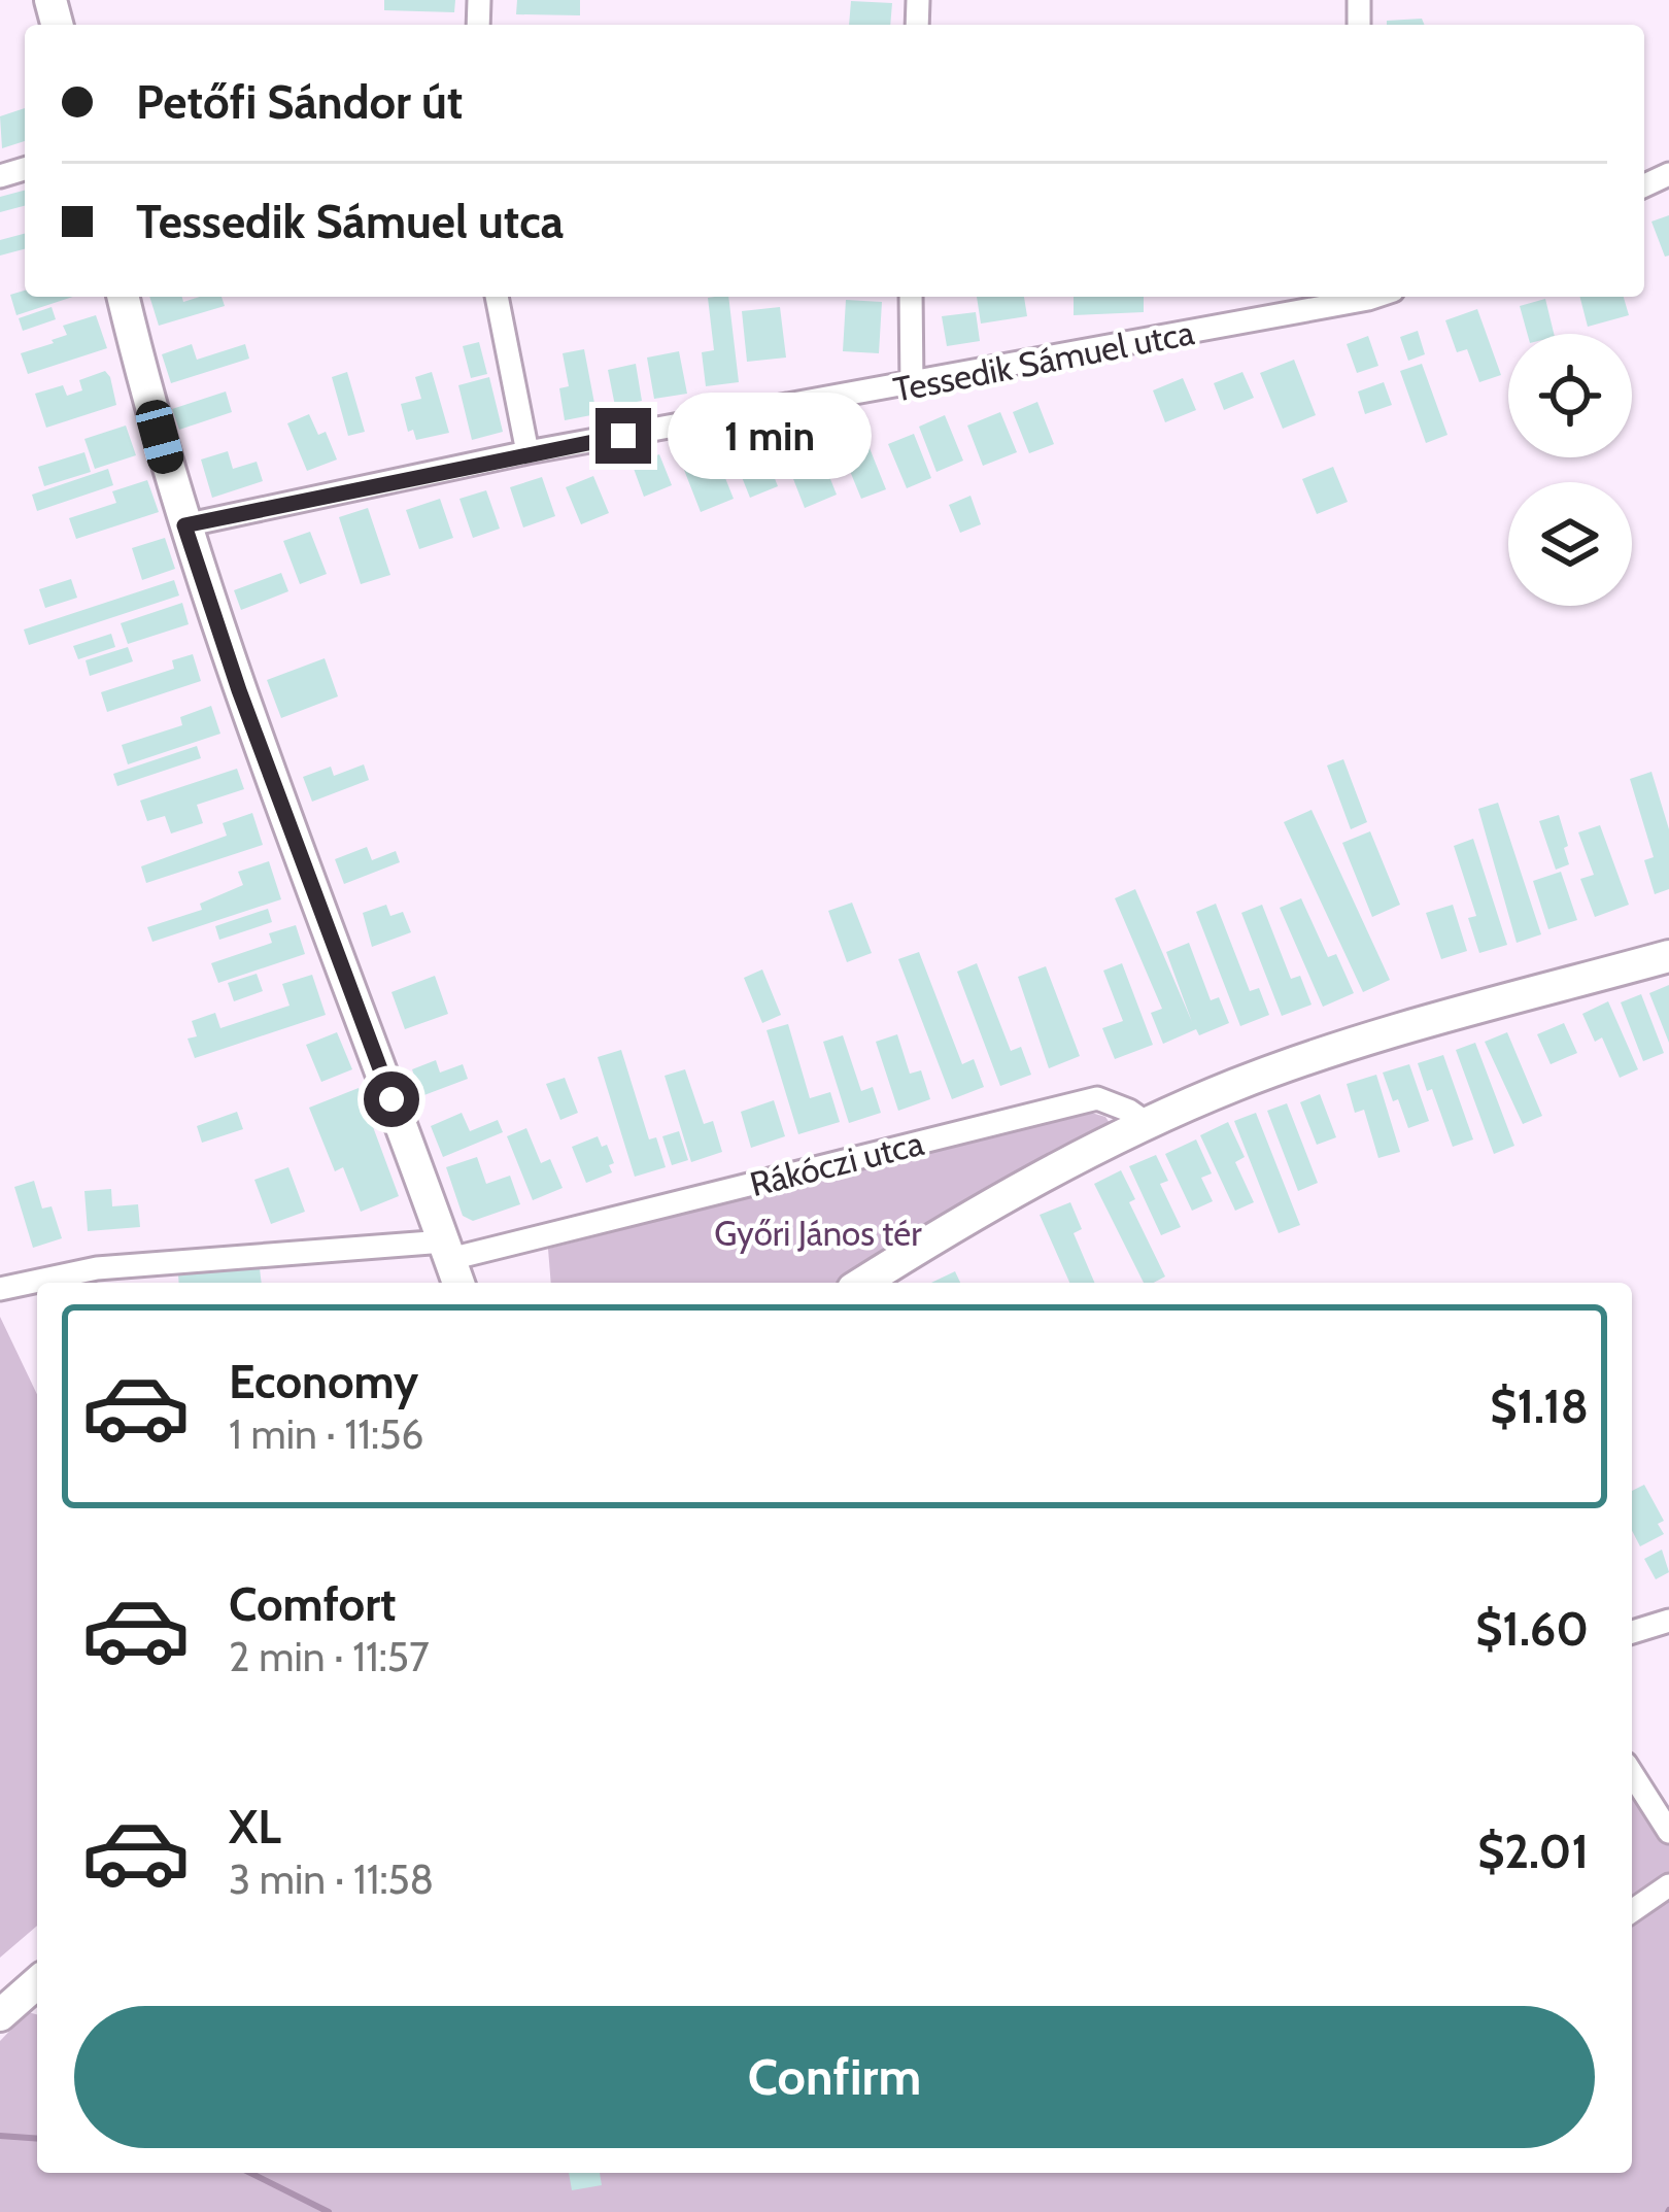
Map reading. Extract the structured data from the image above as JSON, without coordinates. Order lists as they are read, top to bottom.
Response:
{
  "streets": {
    "street": ["Tessedik Sámuel utca", "Rákóczi utca"]
  },
  "parks": ["Győri János tér"],
  "page": {
    "banner": ["Petőfi Sándor út", "Tessedik Sámuel utca"],
    "bubble": "1 min",
    "list": [
      {
        "name": "Economy",
        "note": "1 min · 11:56",
        "value": "$1.18"
      },
      {
        "name": "Comfort",
        "note": "2 min · 11:57",
        "value": "$1.60"
      },
      {
        "name": "XL",
        "note": "3 min · 11:58",
        "value": "$2.01"
      }
    ],
    "buttons": "Confirm"
  }
}
